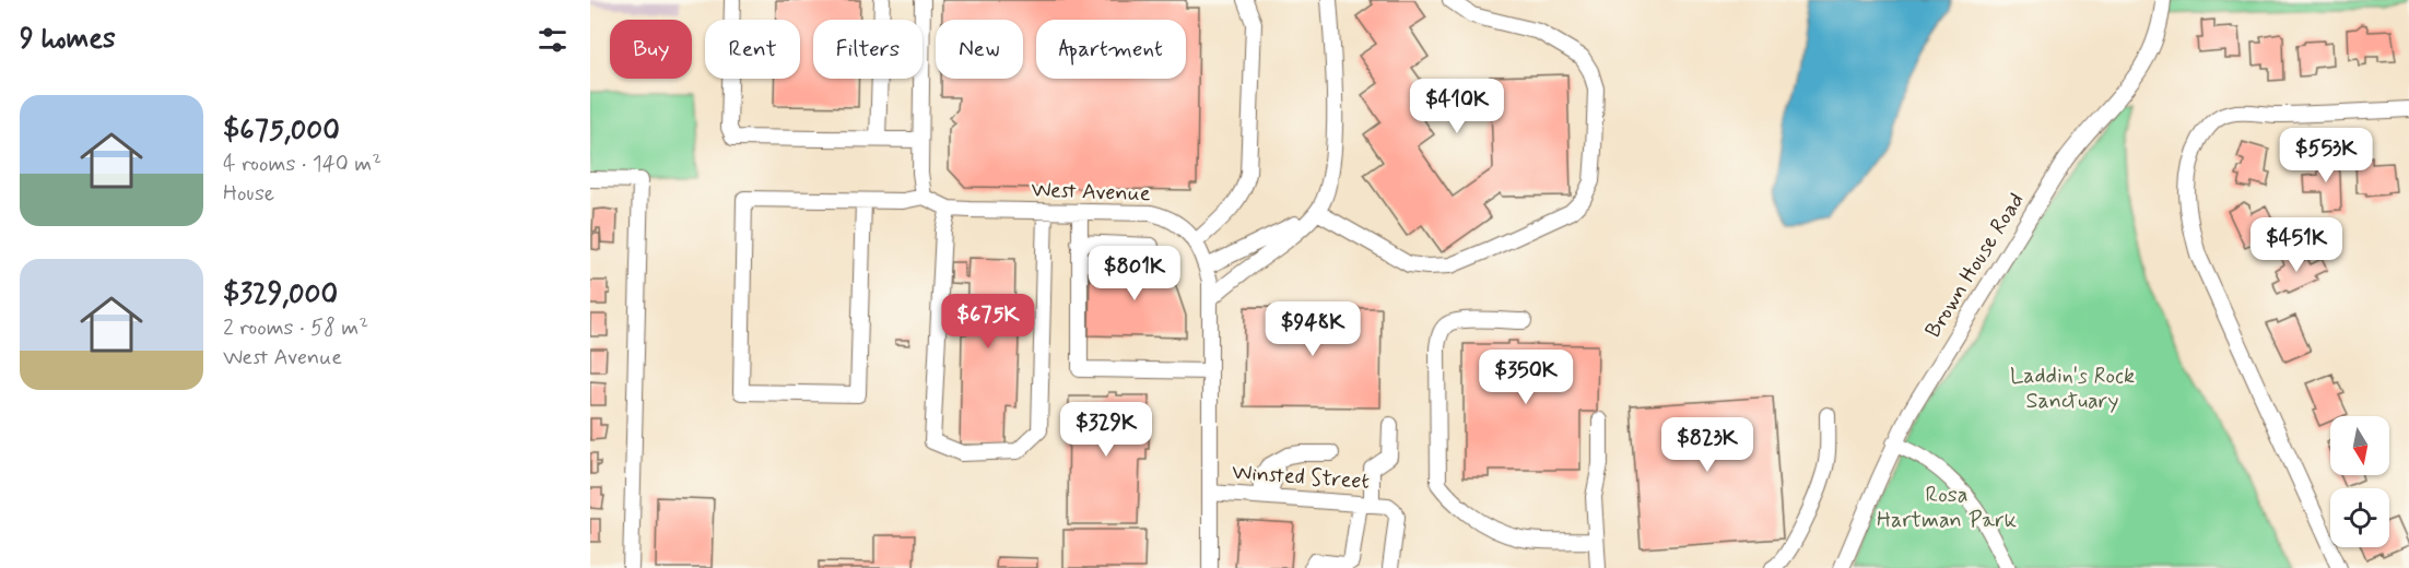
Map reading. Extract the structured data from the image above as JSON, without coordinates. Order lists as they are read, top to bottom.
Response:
{
  "streets": {
    "street": ["West Avenue", "Brown House Road", "Winsted Street"]
  },
  "crossings": [
    ["West Avenue", "Winsted Street"]
  ],
  "parks": ["Laddin's Rock Sanctuary", "Rosa Hartman Park"],
  "north": "bottom",
  "page": {
    "heading": "9 homes",
    "chip": [
      "Buy",
      "Rent",
      "Filters",
      "New",
      "Apartment"
    ],
    "list": [
      {
        "name": "$675,000",
        "note": "4 rooms · 140 m² · House"
      },
      {
        "name": "$329,000",
        "note": "2 rooms · 58 m² · West Avenue"
      }
    ],
    "price": [
      "$410K",
      "$553K",
      "$451K",
      "$801K",
      "$675K",
      "$948K",
      "$350K",
      "$329K",
      "$823K"
    ]
  }
}
